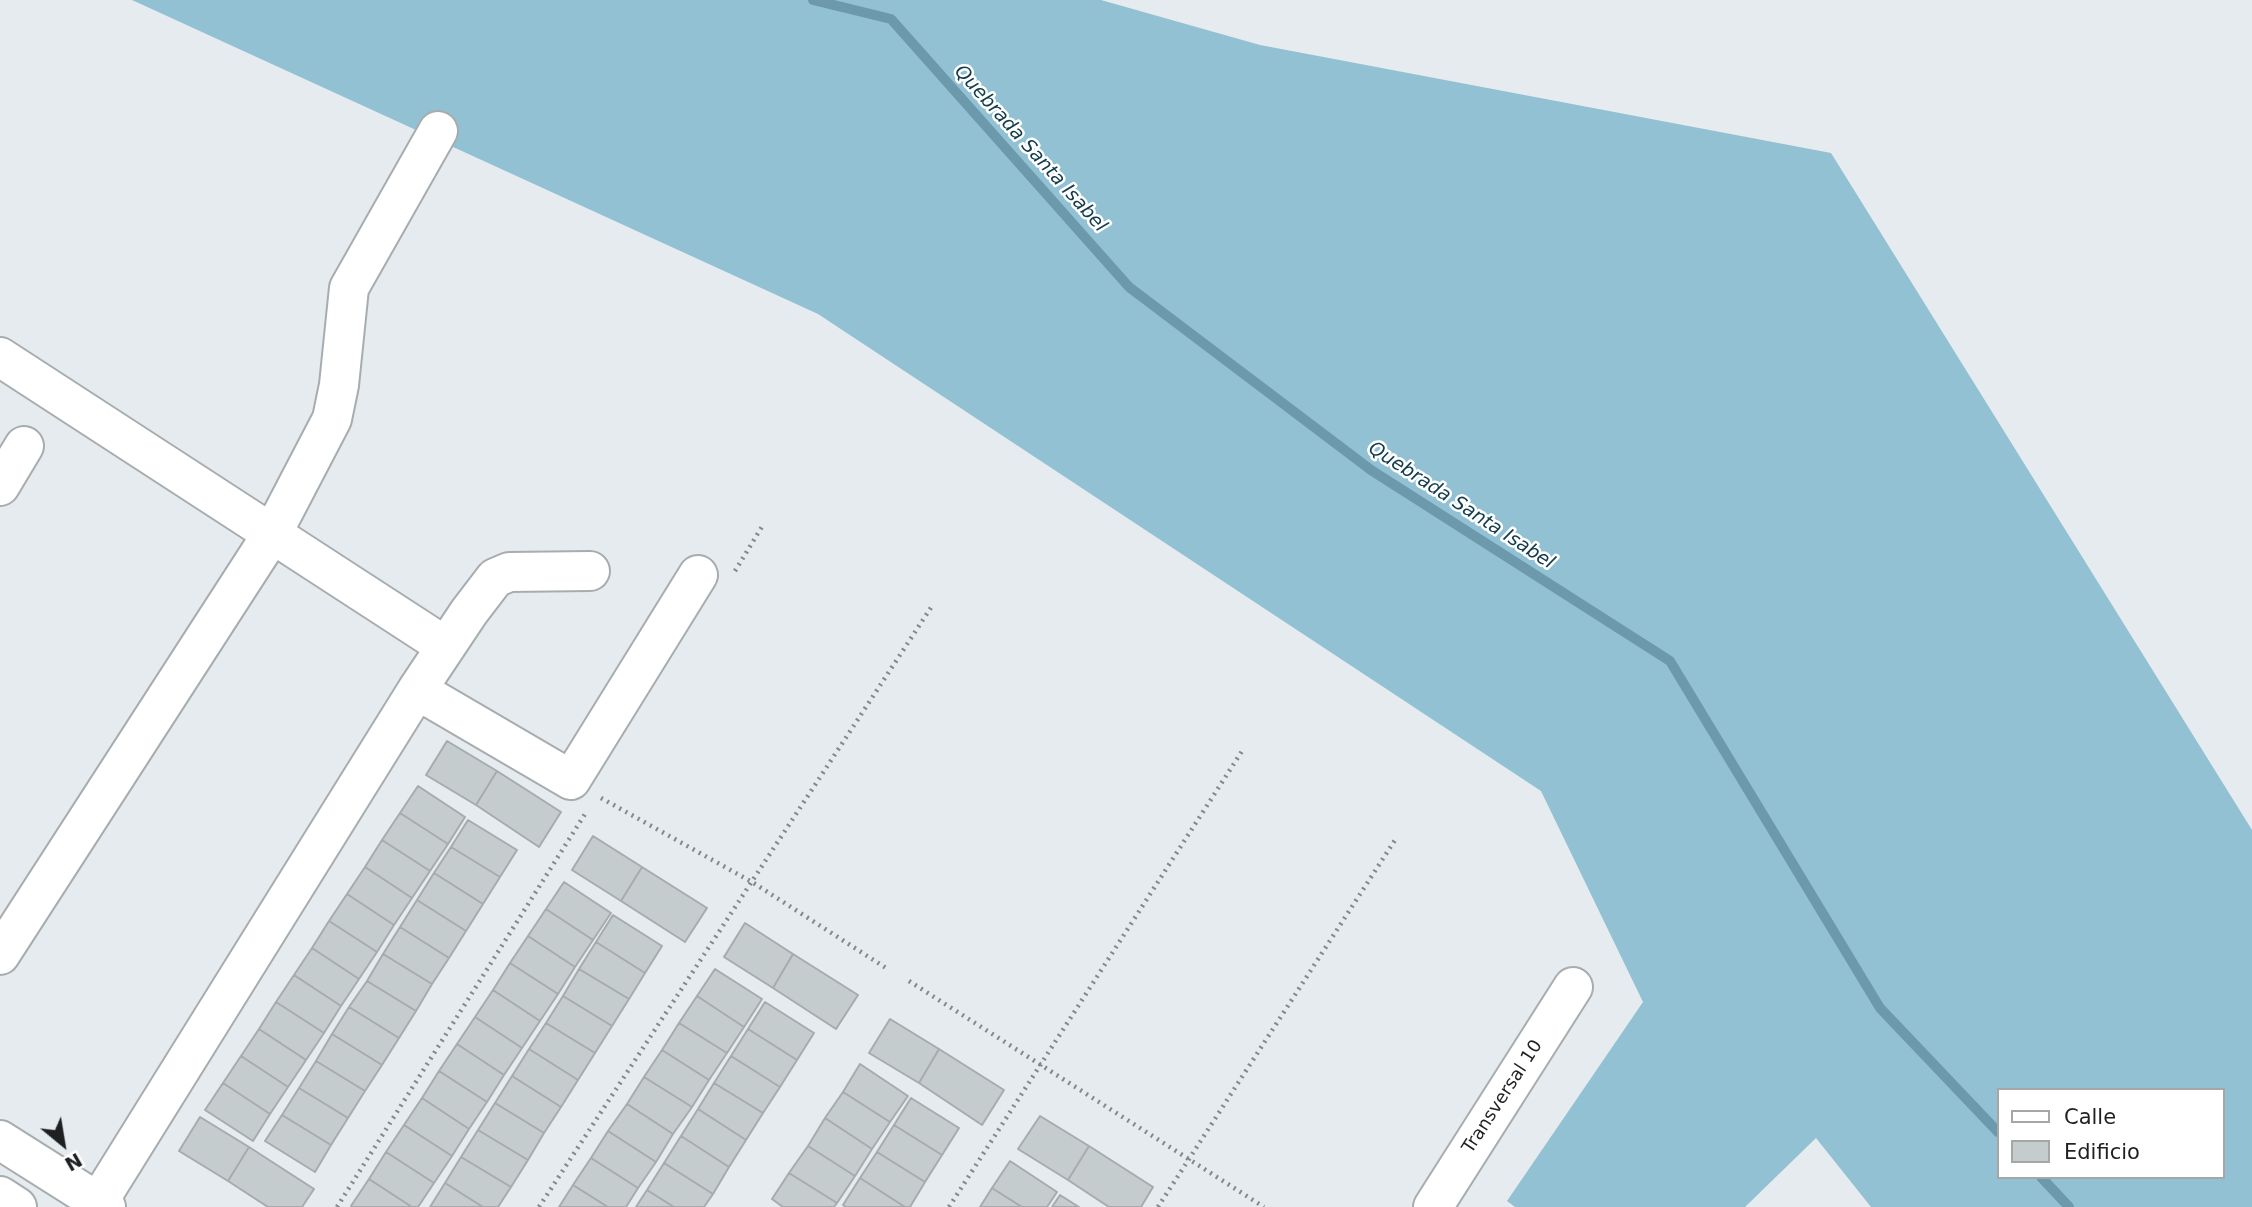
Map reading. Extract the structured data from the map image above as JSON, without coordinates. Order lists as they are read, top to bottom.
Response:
{
  "streets": {
    "street": ["Transversal 10"]
  },
  "water": ["Quebrada Santa Isabel"],
  "legend": ["Calle", "Edificio"],
  "north": "bottom right"
}
